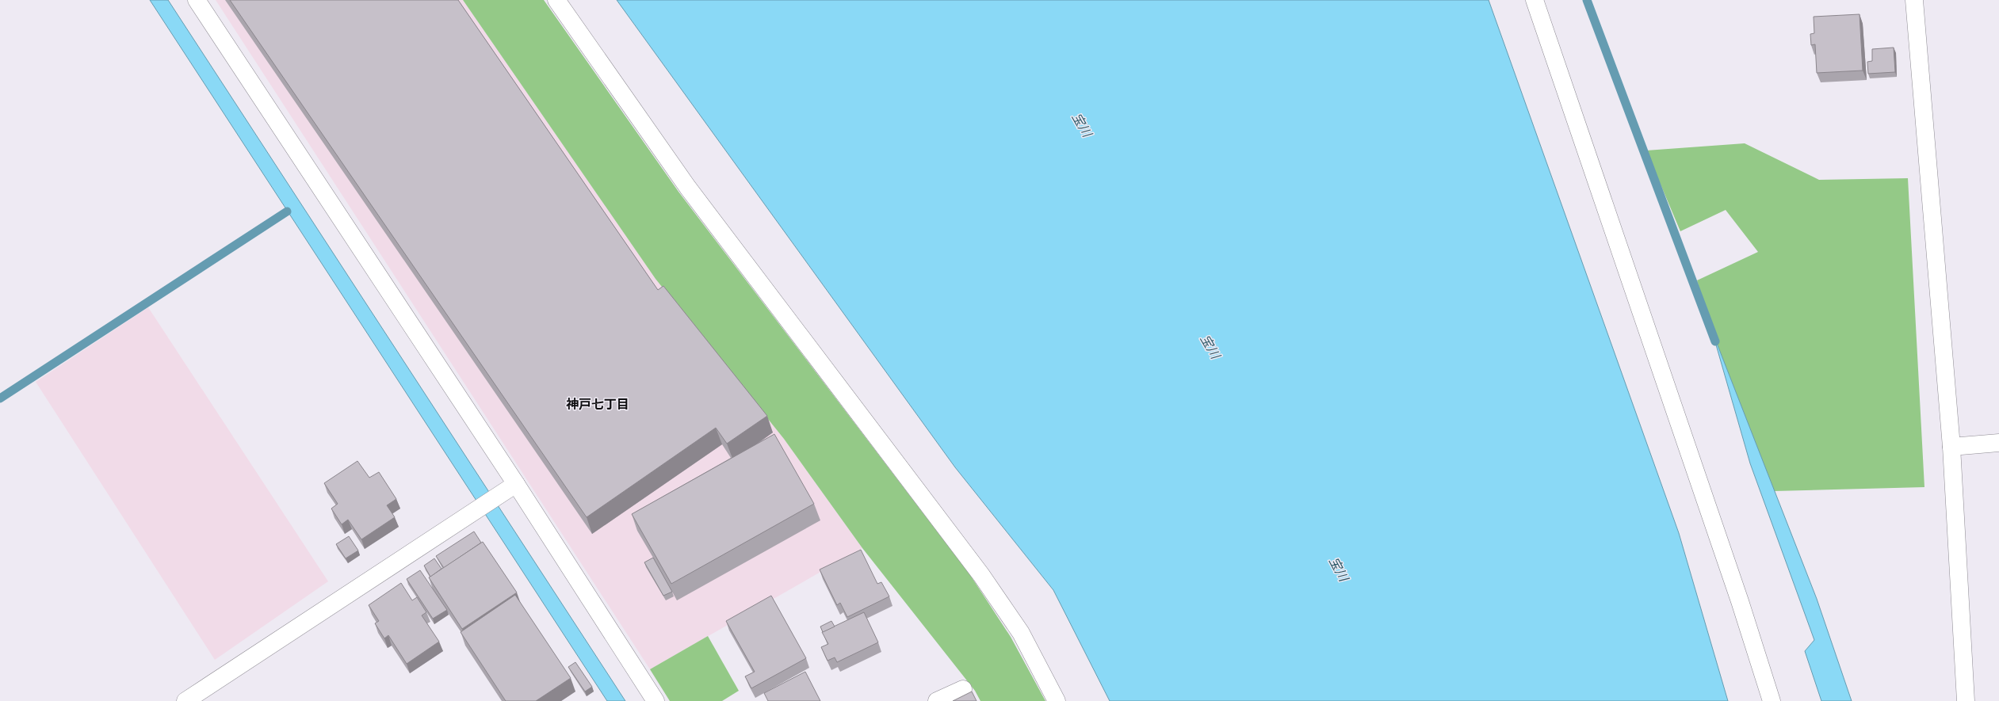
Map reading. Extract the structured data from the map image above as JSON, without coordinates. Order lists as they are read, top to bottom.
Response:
{
  "districts": ["神戸七丁目"],
  "water": ["宝川"]
}
